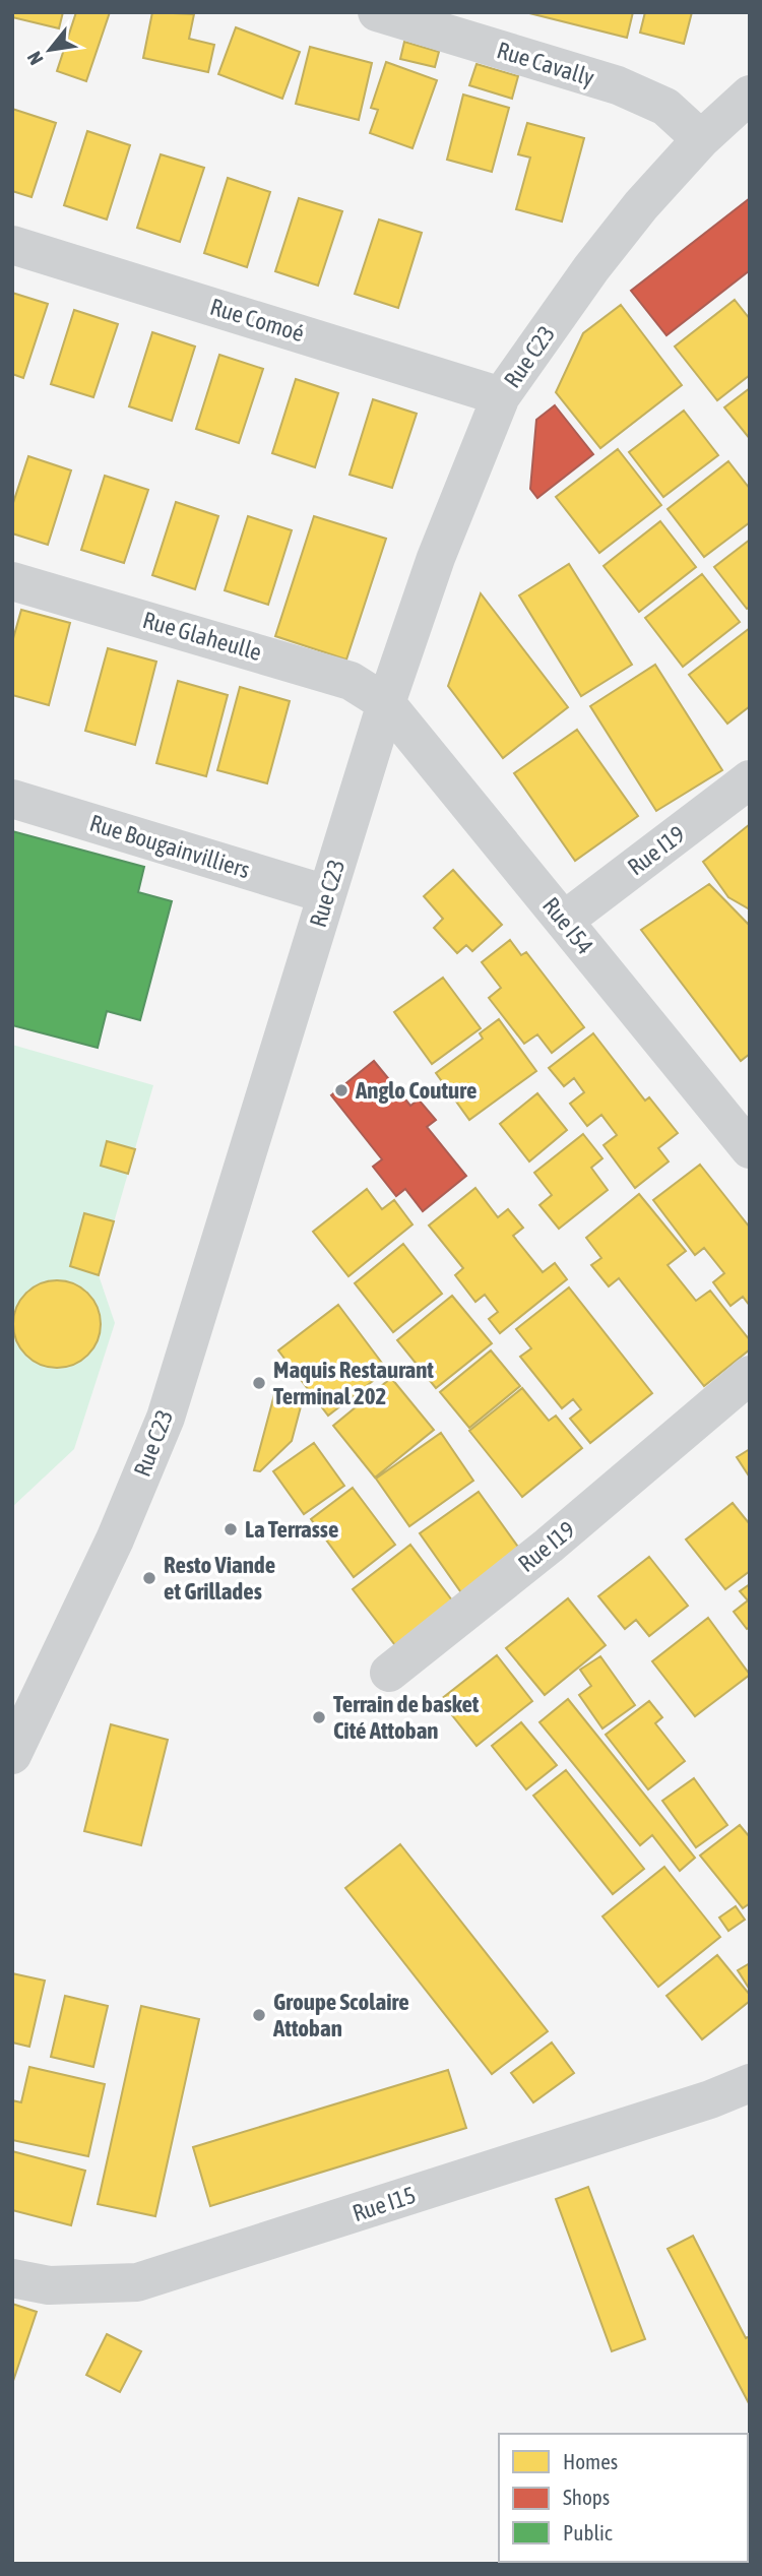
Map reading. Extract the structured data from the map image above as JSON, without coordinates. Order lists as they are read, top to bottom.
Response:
{
  "streets": {
    "street": [
      "Rue Cavally",
      "Rue Comoé",
      "Rue C23",
      "Rue Glaheulle",
      "Rue Bougainvilliers",
      "Rue I19",
      "Rue I54",
      "Rue I15"
    ]
  },
  "crossings": [
    ["Rue Cavally", "Rue C23"],
    ["Rue Comoé", "Rue C23"],
    ["Rue C23", "Rue Glaheulle"],
    ["Rue C23", "Rue Bougainvilliers"],
    ["Rue C23", "Rue I54"],
    ["Rue Glaheulle", "Rue I54"],
    ["Rue I19", "Rue I54"]
  ],
  "places": [
    "Anglo Couture",
    "Maquis Restaurant Terminal 202",
    "La Terrasse",
    "Resto Viande et Grillades",
    "Terrain de basket Cité Attoban",
    "Groupe Scolaire Attoban"
  ],
  "legend": ["Homes", "Shops", "Public"],
  "north": "bottom left"
}
